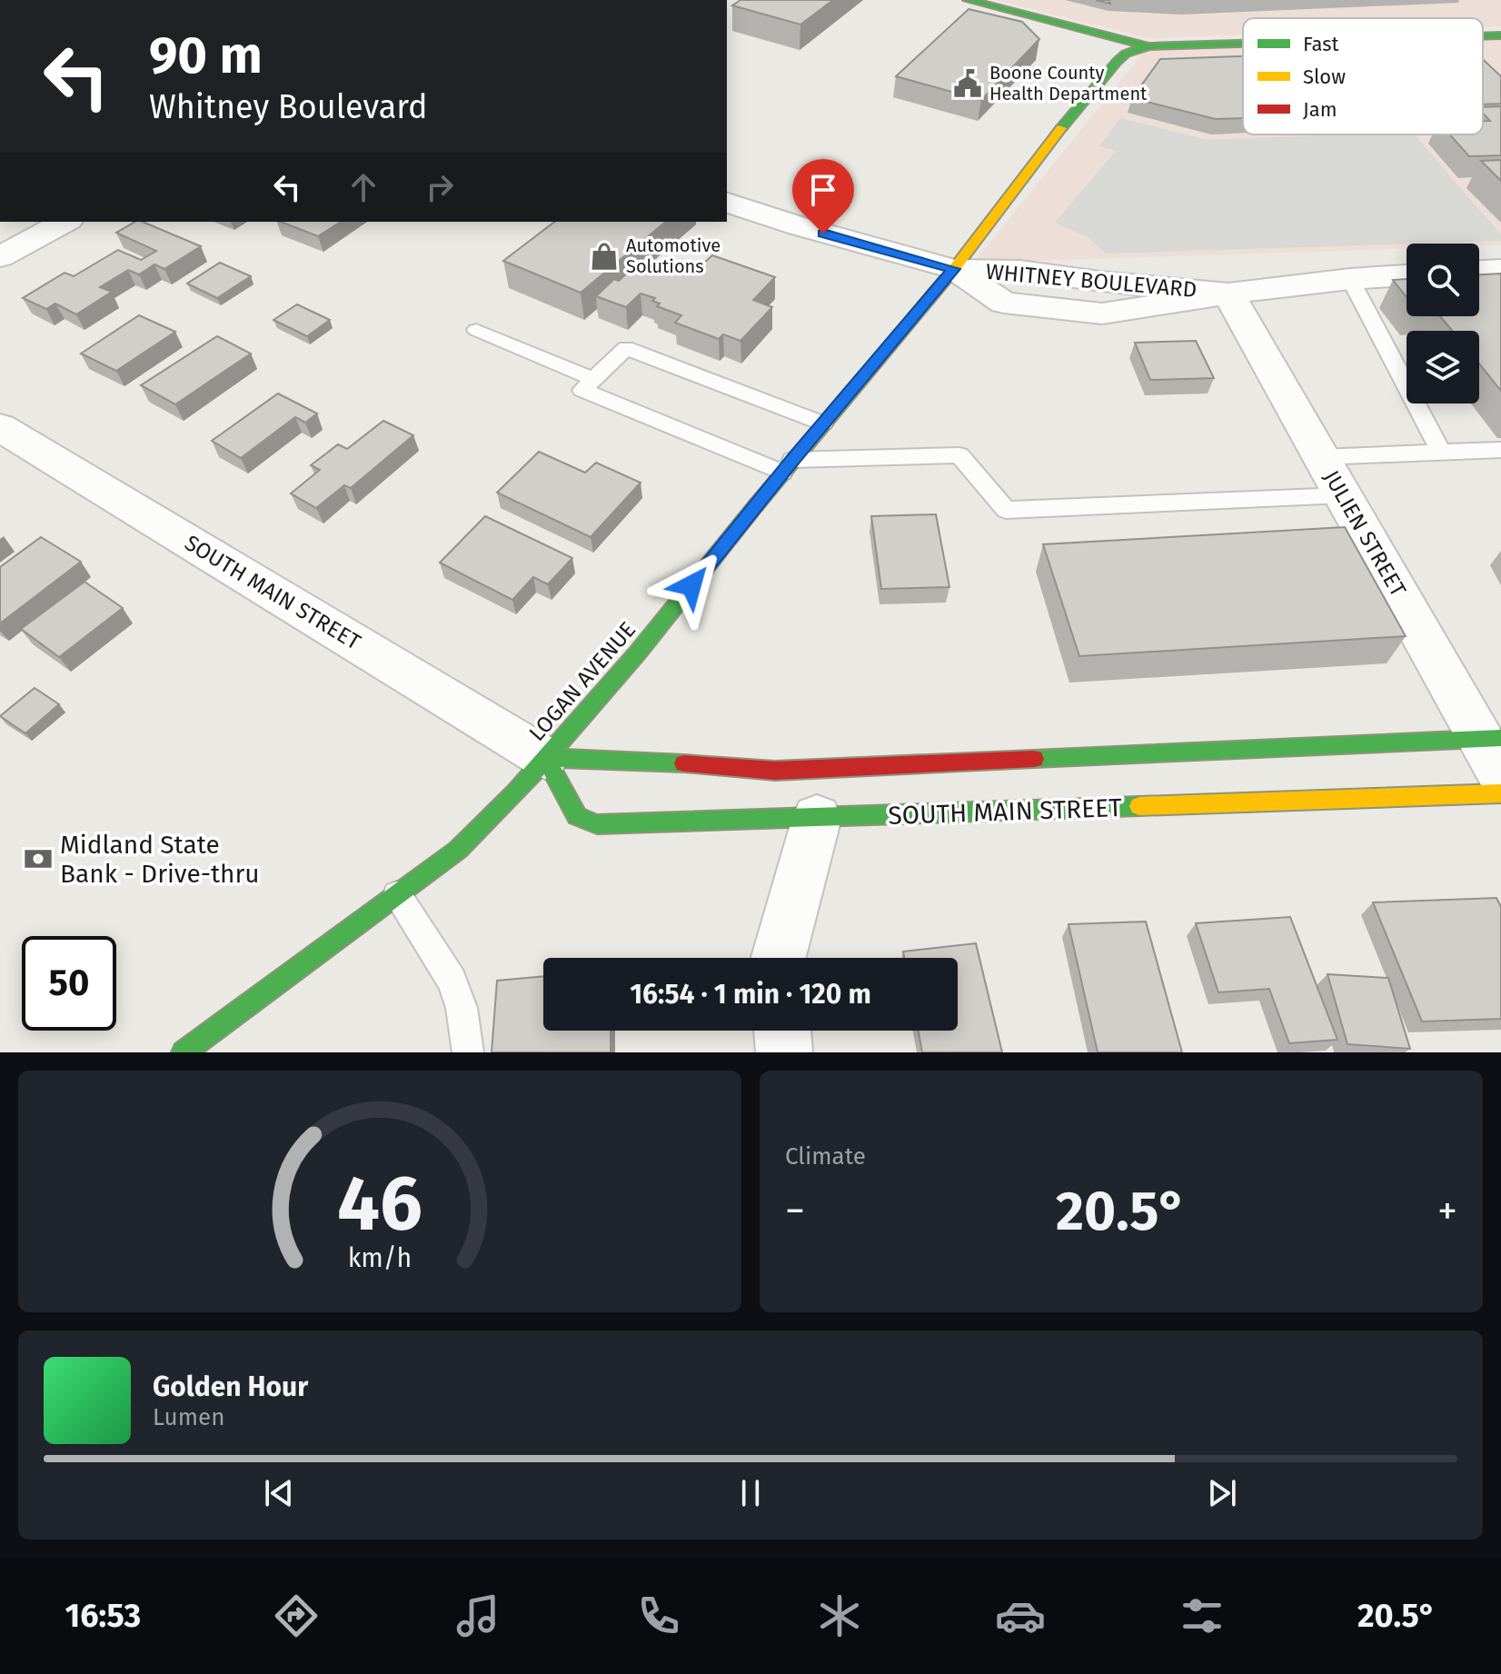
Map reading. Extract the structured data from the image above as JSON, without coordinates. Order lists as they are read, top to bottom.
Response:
{
  "streets": {
    "main road": ["SOUTH MAIN STREET", "LOGAN AVENUE"],
    "street": ["WHITNEY BOULEVARD", "JULIEN STREET"]
  },
  "crossings": [
    ["WHITNEY BOULEVARD", "JULIEN STREET"],
    ["WHITNEY BOULEVARD", "LOGAN AVENUE"],
    ["JULIEN STREET", "SOUTH MAIN STREET"],
    ["SOUTH MAIN STREET", "LOGAN AVENUE"]
  ],
  "places": {
    "public building": ["Boone County Health Department"],
    "shop": ["Automotive Solutions"],
    "bank": ["Midland State Bank - Drive-thru"]
  },
  "legend": ["Fast", "Slow", "Jam"],
  "page": {
    "turn": ["90 m", "Whitney Boulevard"],
    "limit": "50",
    "trip": "16:54 · 1 min · 120 m",
    "tile": "Climate",
    "heat": ["−", "20.5°", "+"],
    "song": ["Golden Hour", "Lumen"],
    "tabs": ["16:53", "20.5°"],
    "gauge": ["46", "km/h"]
  }
}
